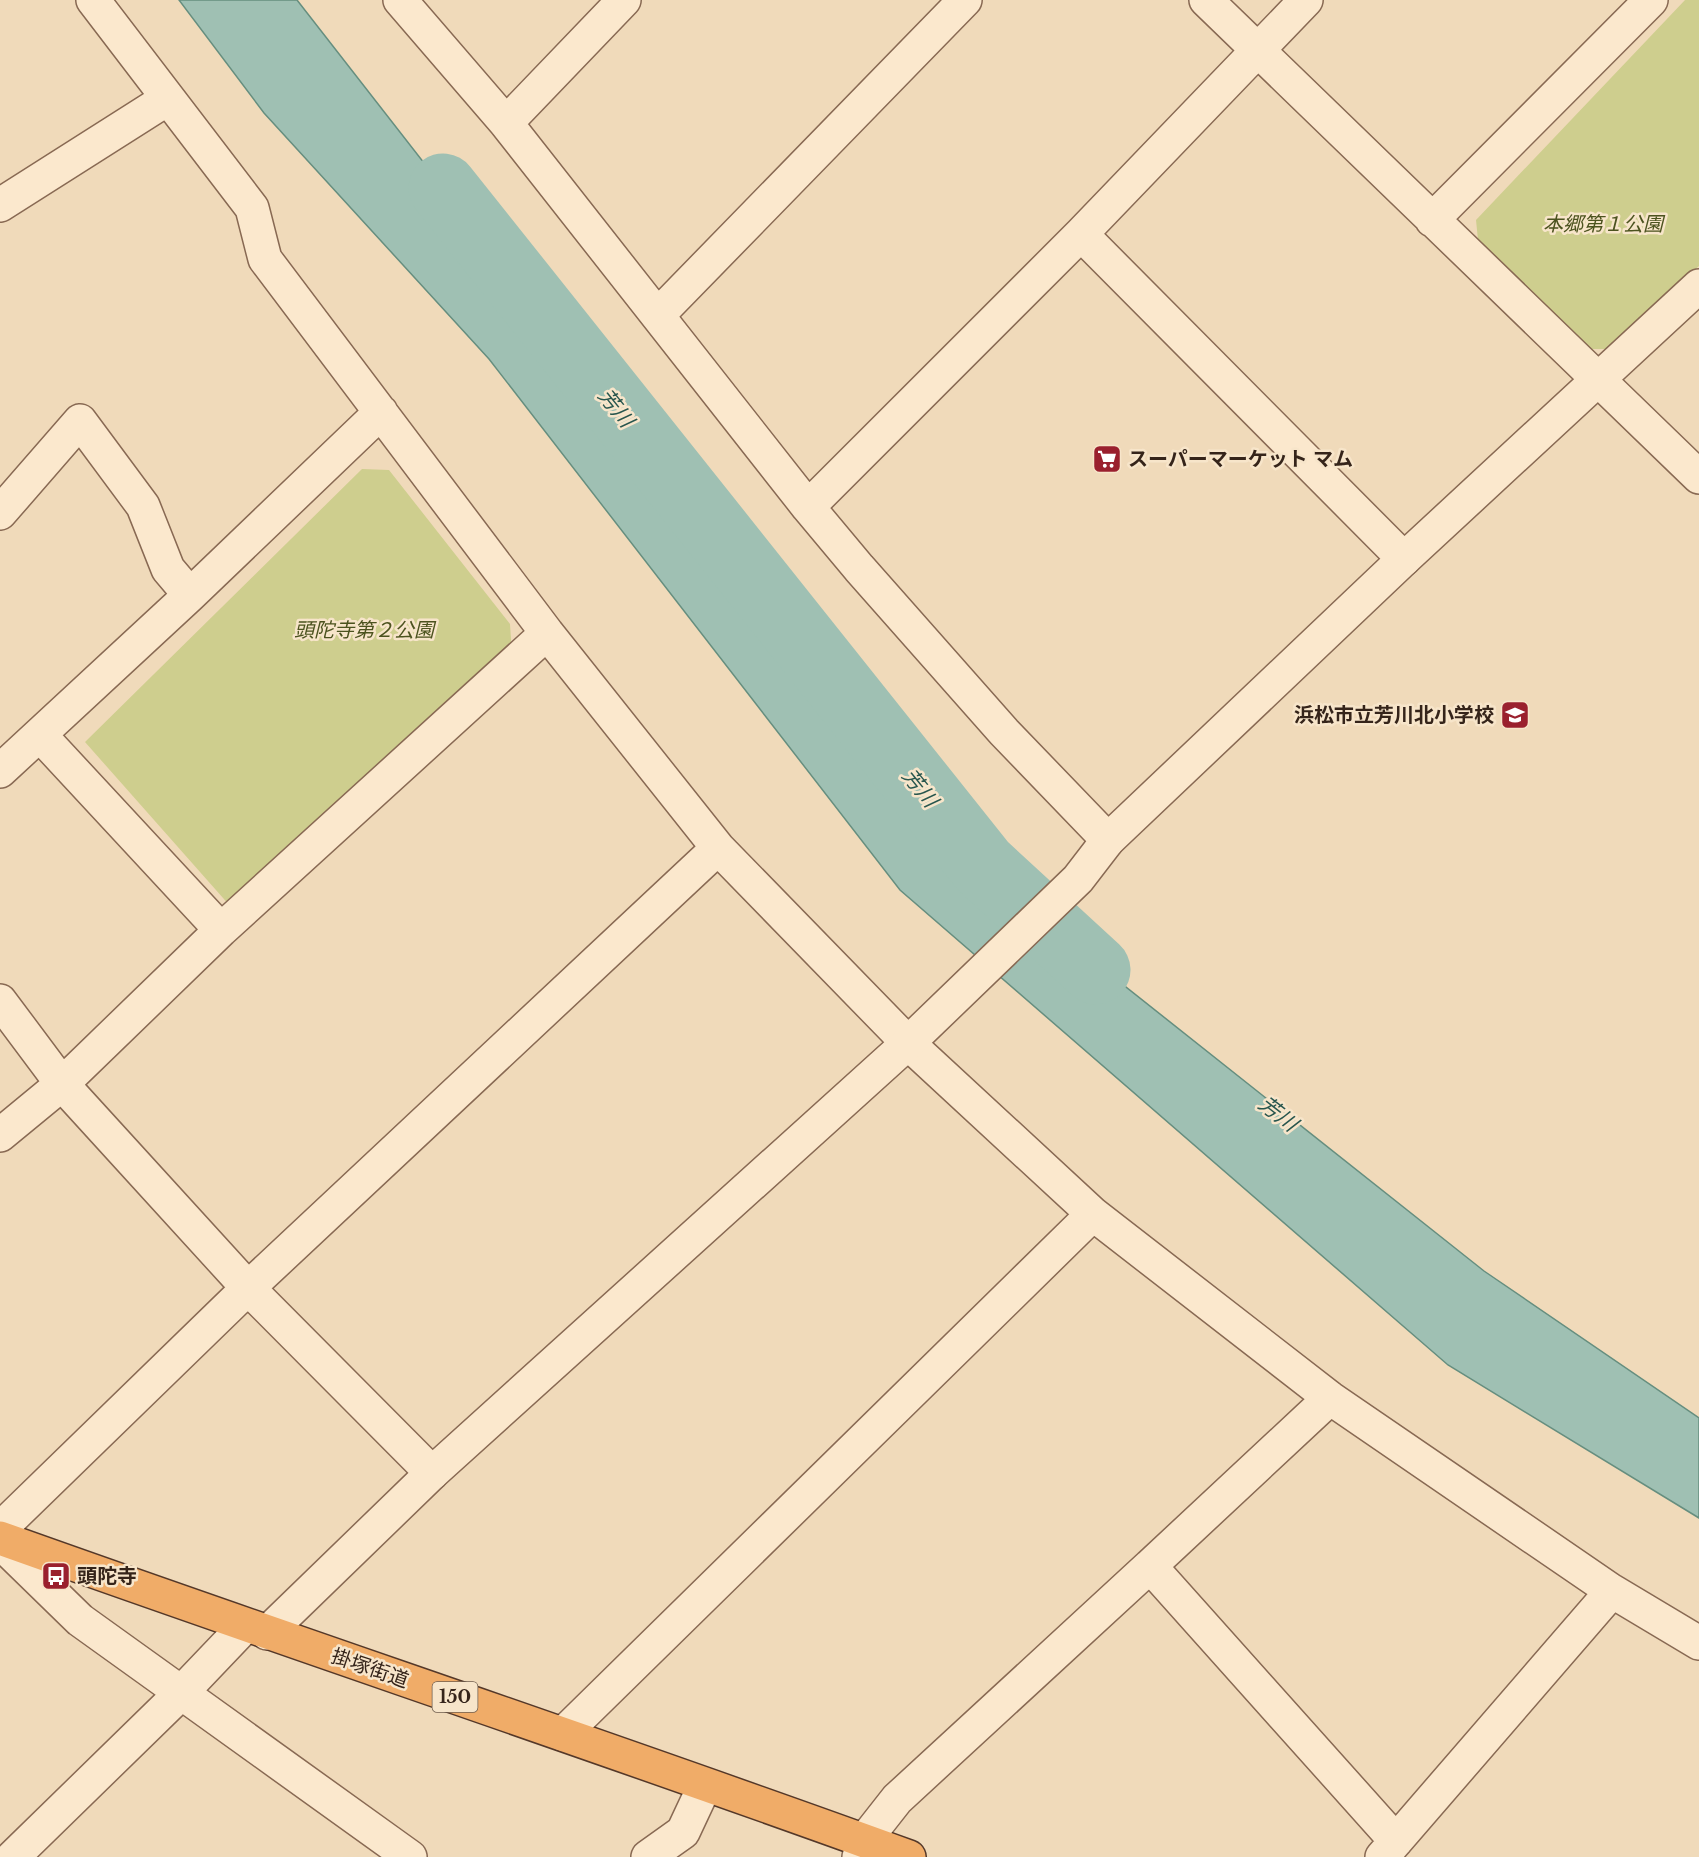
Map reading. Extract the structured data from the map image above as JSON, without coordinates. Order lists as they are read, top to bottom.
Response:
{
  "streets": {
    "highway": ["掛塚街道", "150"]
  },
  "water": ["芳川"],
  "parks": ["本郷第１公園", "頭陀寺第２公園"],
  "places": {
    "supermarket": ["スーパーマーケット マム"],
    "school or university": ["浜松市立芳川北小学校"],
    "bus stop": ["頭陀寺"]
  }
}
